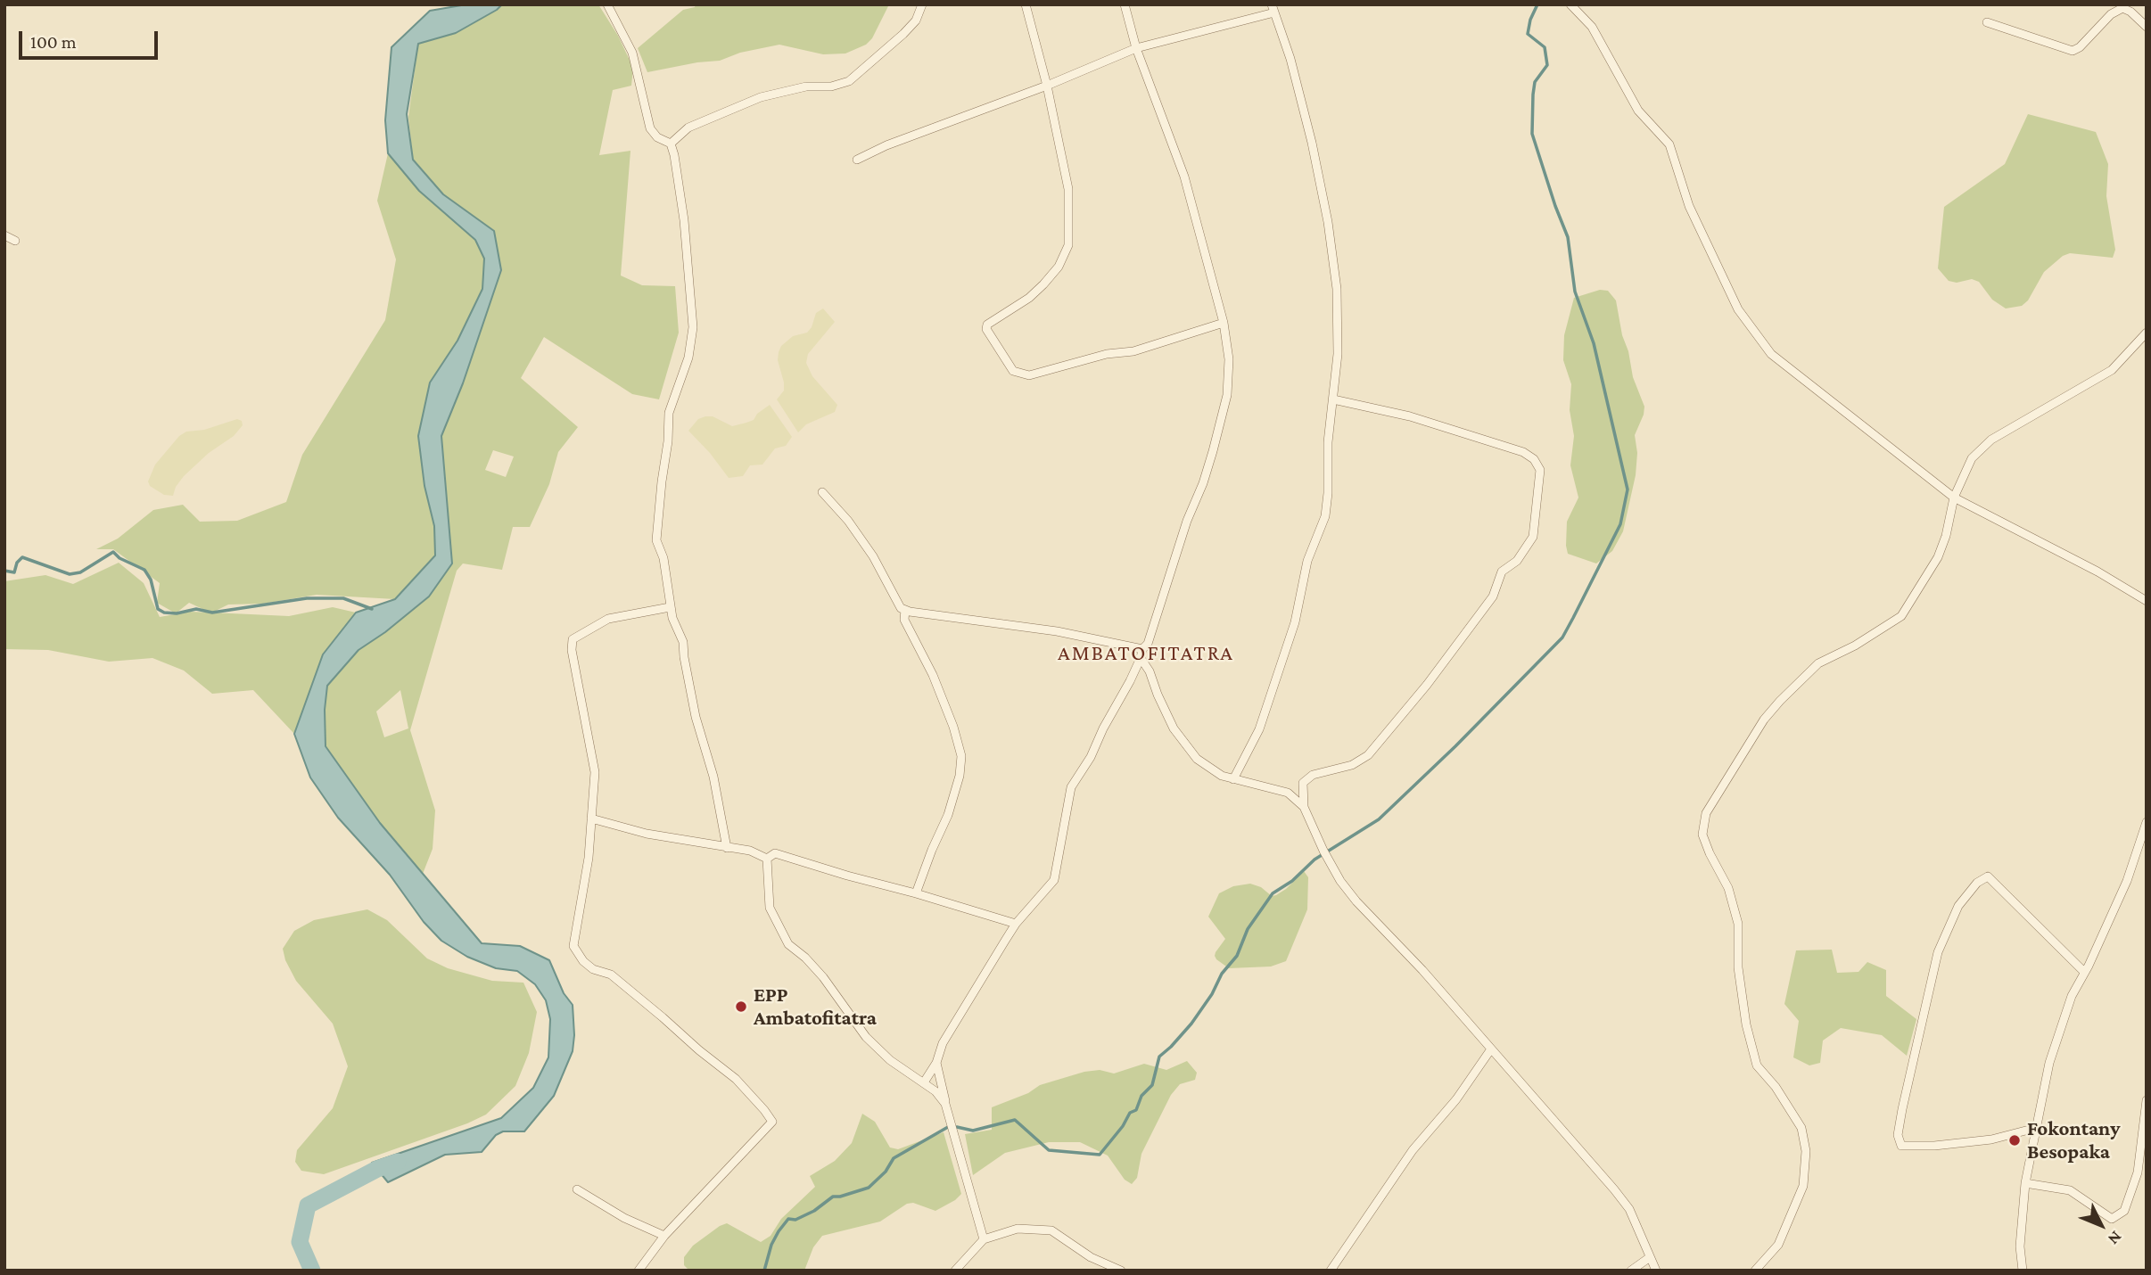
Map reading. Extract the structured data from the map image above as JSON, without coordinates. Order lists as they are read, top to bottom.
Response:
{
  "districts": ["AMBATOFITATRA"],
  "places": ["EPP Ambatofitatra", "Fokontany Besopaka"],
  "scale_bar": "100 m",
  "north": "bottom right"
}
